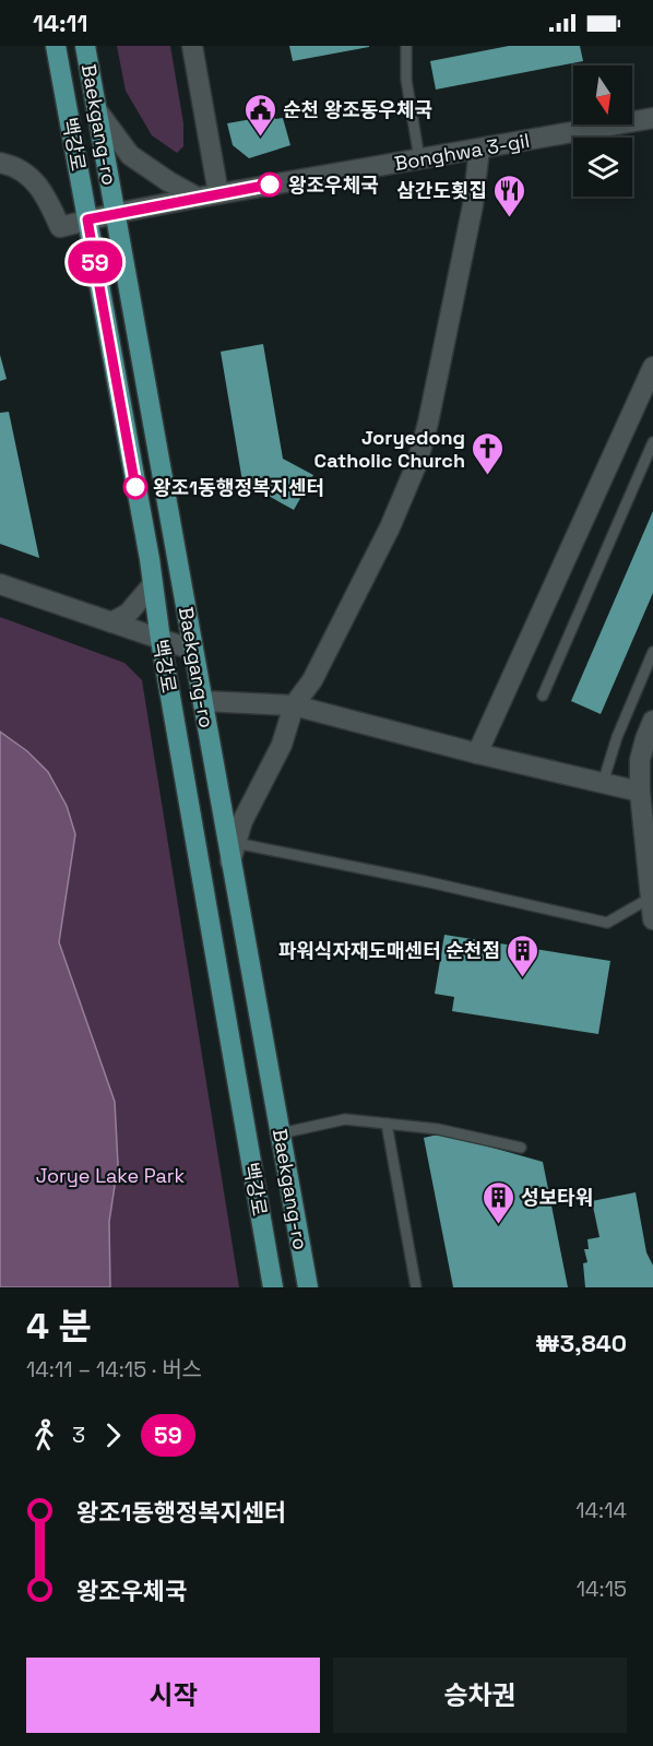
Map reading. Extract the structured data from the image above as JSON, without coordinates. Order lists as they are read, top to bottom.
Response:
{
  "streets": {
    "main road": ["Baekgang-ro", "백강로"],
    "street": ["Bonghwa 3-gil"]
  },
  "crossings": [
    ["Baekgang-ro", "Bonghwa 3-gil"],
    ["백강로", "Bonghwa 3-gil"]
  ],
  "parks": ["Jorye Lake Park"],
  "places": {
    "public building": ["순천 왕조동우체국"],
    "other": ["왕조우체국", "왕조1동행정복지센터"],
    "restaurant": ["삼간도횟집"],
    "church": ["Joryedong Catholic Church"],
    "building": ["파워식자재도매센터 순천점", "성보타워"]
  },
  "lines": ["bus line 59"],
  "north": "bottom",
  "page": {
    "status": "14:11",
    "on_map": "59",
    "heading": ["4 분", "14:11 – 14:15 · 버스", "₩3,840"],
    "legs": ["3", "59"],
    "list": [
      {
        "name": "왕조1동행정복지센터",
        "value": "14:14"
      },
      {
        "name": "왕조우체국",
        "value": "14:15"
      }
    ],
    "buttons": ["시작", "승차권"]
  }
}
